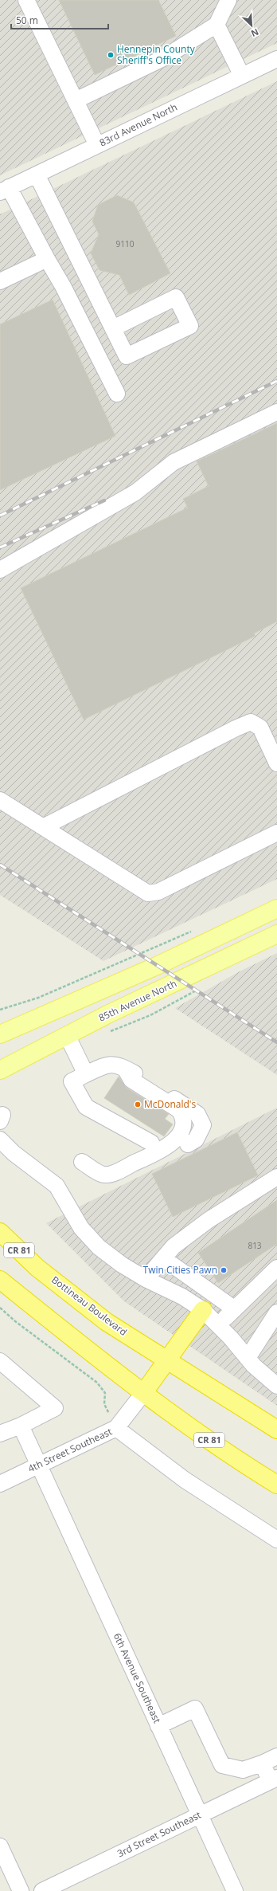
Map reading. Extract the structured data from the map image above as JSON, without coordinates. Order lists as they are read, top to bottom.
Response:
{
  "streets": {
    "highway": ["CR 81", "Bottineau Boulevard"],
    "main road": ["85th Avenue North"],
    "street": [
      "83rd Avenue North",
      "4th Street Southeast",
      "6th Avenue Southeast",
      "3rd Street Southeast"
    ]
  },
  "crossings": [
    ["CR 81", "4th Street Southeast"],
    ["4th Street Southeast", "6th Avenue Southeast"],
    ["6th Avenue Southeast", "3rd Street Southeast"]
  ],
  "places": ["Hennepin County Sheriff's Office", "McDonald's", "Twin Cities Pawn"],
  "house_numbers": ["9110", "813"],
  "scale_bar": "50 m",
  "north": "bottom right"
}
